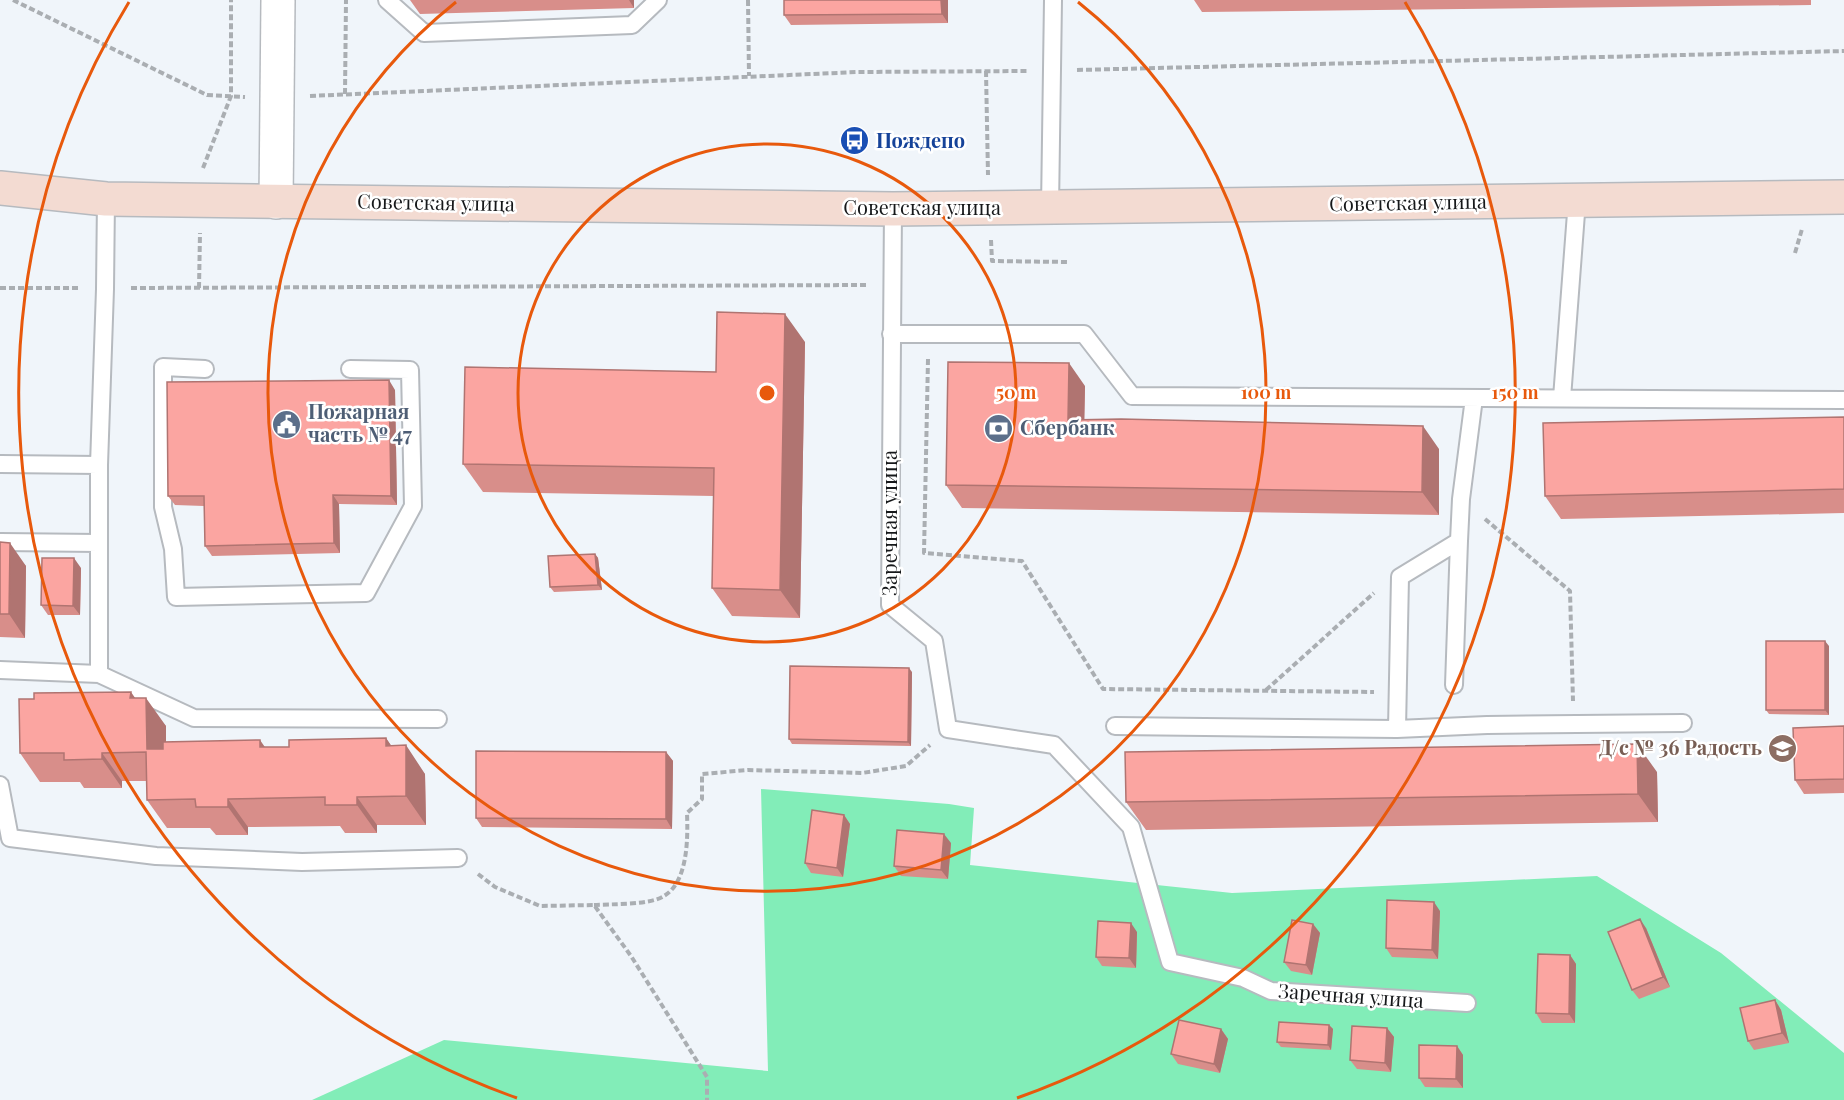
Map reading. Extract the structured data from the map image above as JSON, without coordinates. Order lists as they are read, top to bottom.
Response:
{
  "streets": {
    "main road": ["Советская улица"],
    "lane": ["Заречная улица"]
  },
  "crossings": [
    ["Советская улица", "Заречная улица"]
  ],
  "places": {
    "bus stop": ["Пождепо"],
    "public building": ["Пожарная часть № 47"],
    "bank": ["Сбербанк"],
    "school or university": ["Д/с № 36 Радость"]
  },
  "rings": ["50 m", "100 m", "150 m"]
}
